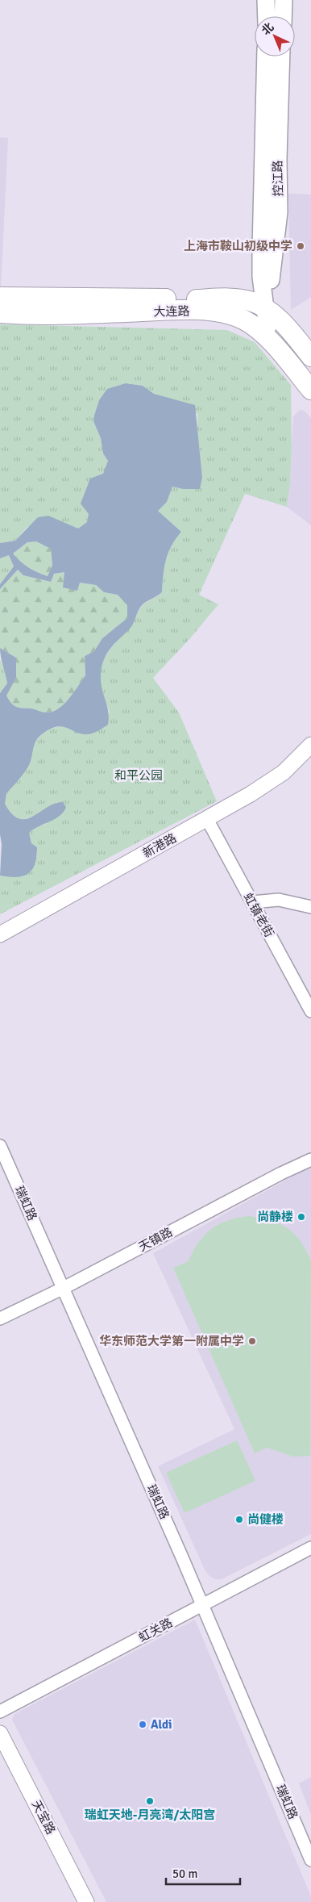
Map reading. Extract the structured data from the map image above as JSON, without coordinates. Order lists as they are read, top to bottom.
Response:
{
  "streets": {
    "main road": ["控江路", "大连路"],
    "street": [
      "新港路",
      "虹镇老街",
      "瑞虹路",
      "天镇路",
      "虹关路",
      "天宝路"
    ]
  },
  "crossings": [
    ["控江路", "大连路"],
    ["新港路", "虹镇老街"],
    ["瑞虹路", "天镇路"],
    ["瑞虹路", "虹关路"]
  ],
  "parks": ["和平公园"],
  "places": [
    "上海市鞍山初级中学",
    "尚静楼",
    "华东师范大学第一附属中学",
    "尚健楼",
    "Aldi",
    "瑞虹天地-月亮湾/太阳宫"
  ],
  "scale_bar": "50 m",
  "north": "top left"
}
